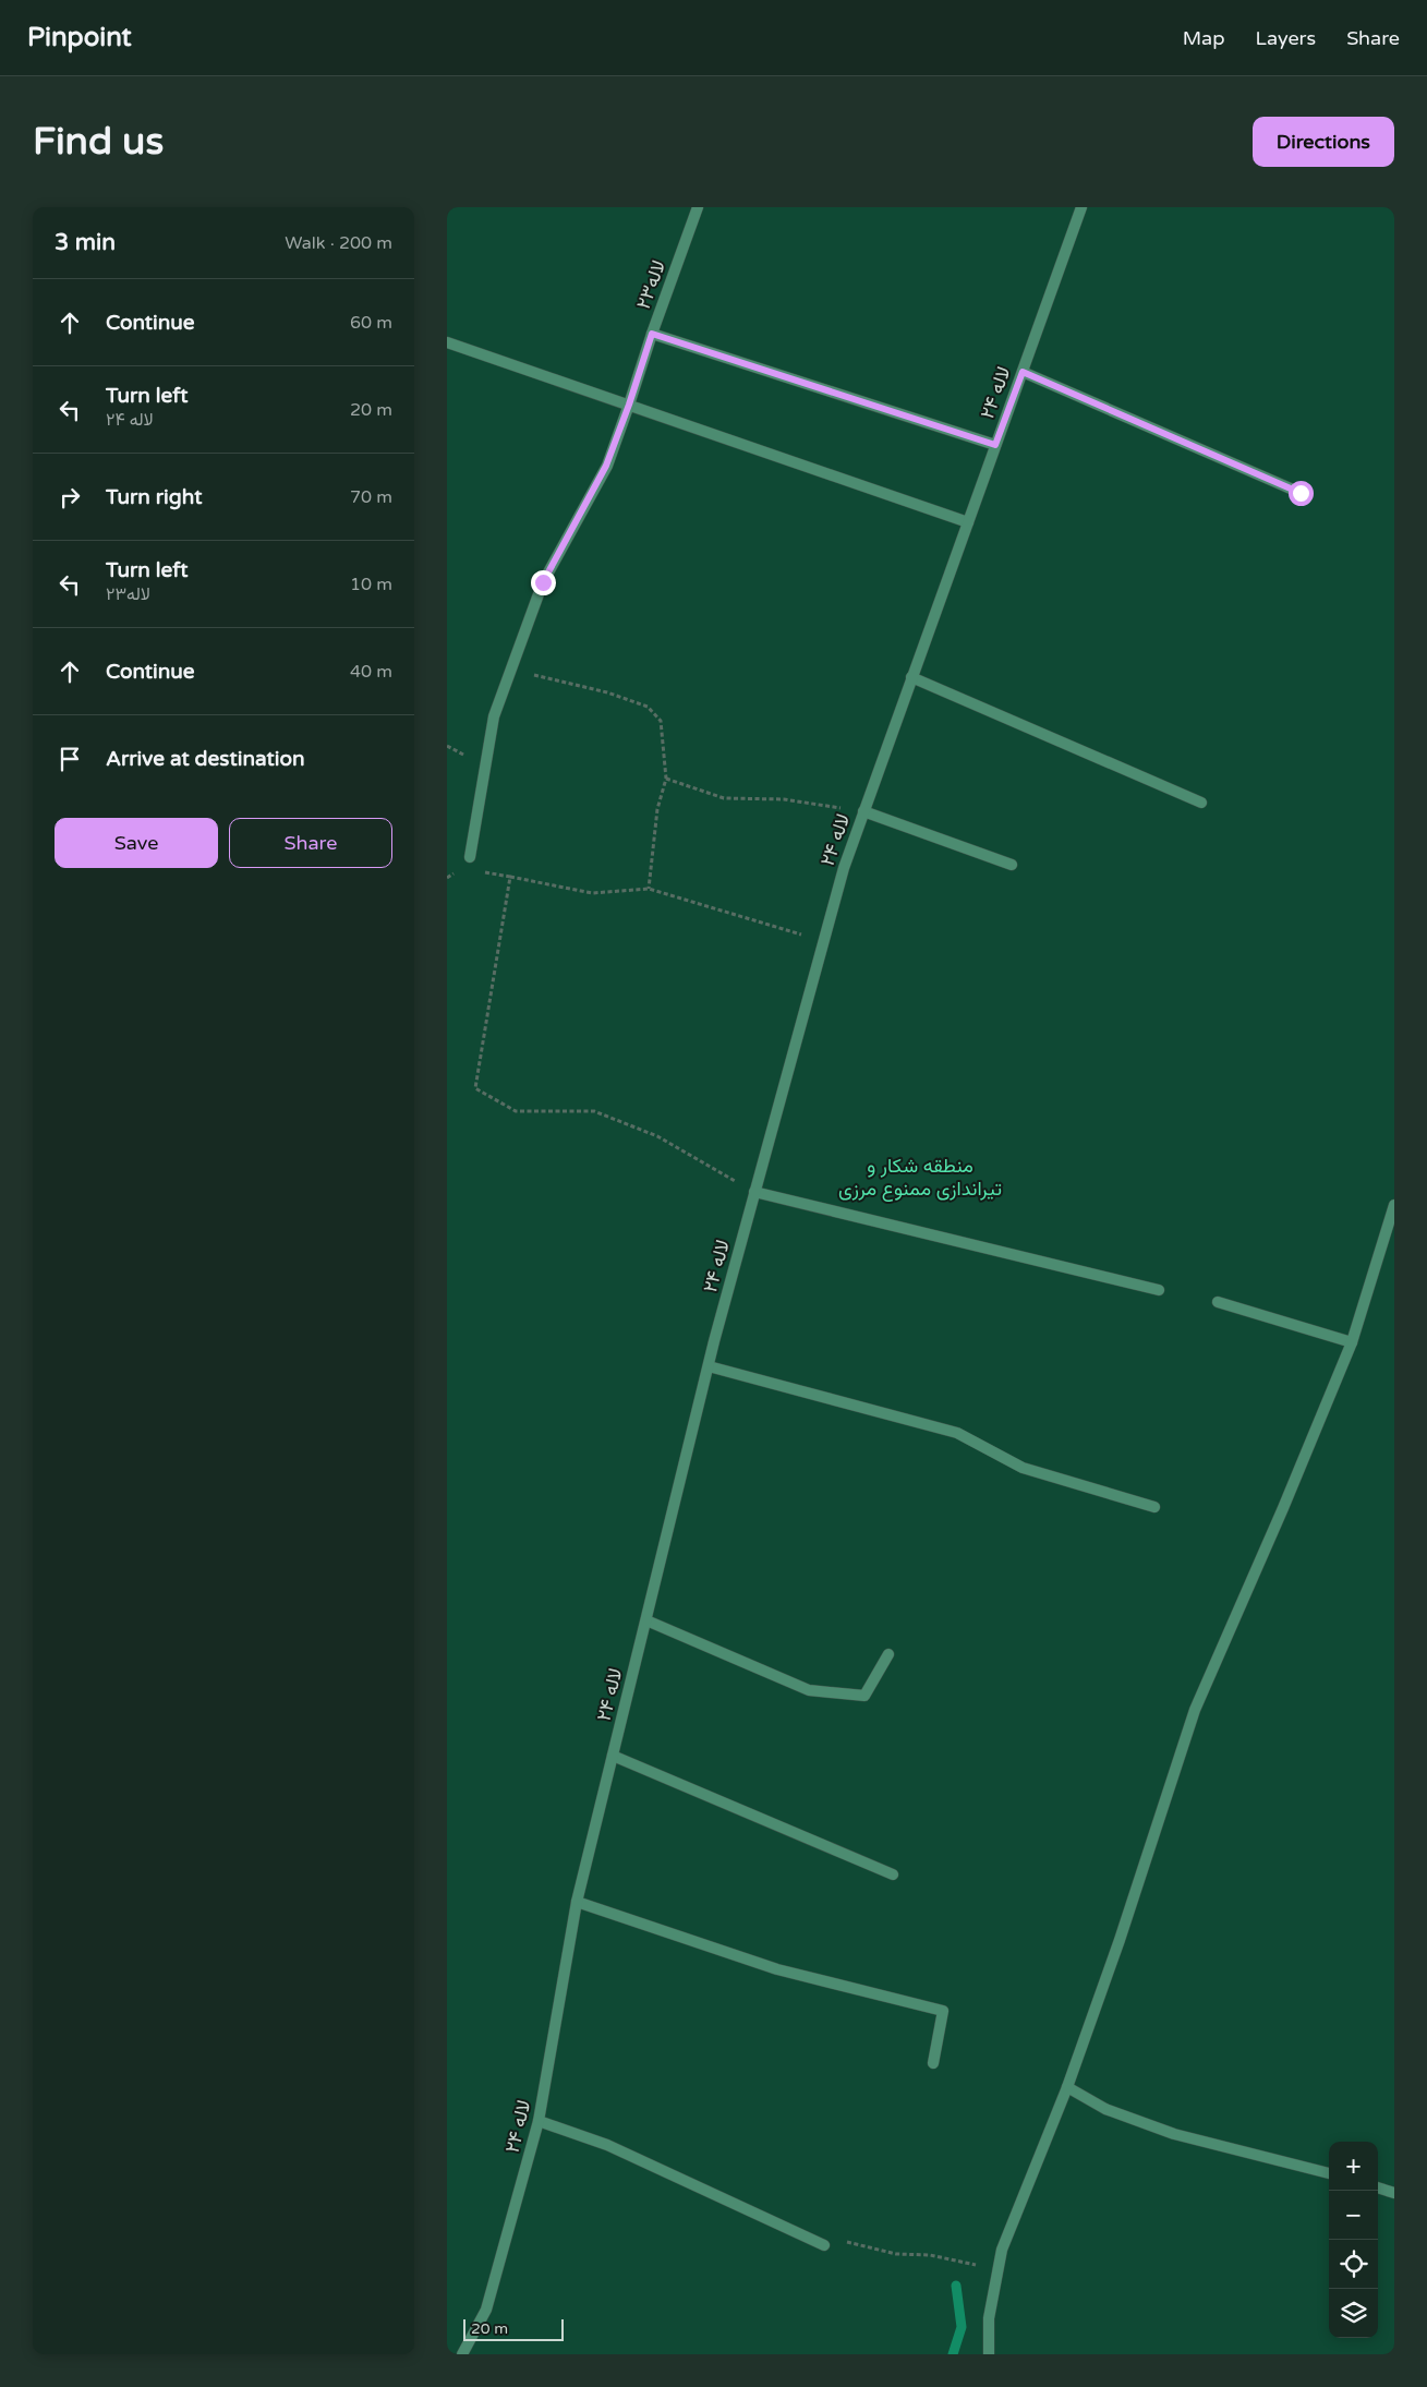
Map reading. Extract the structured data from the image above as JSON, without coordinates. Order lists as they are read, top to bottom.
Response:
{
  "streets": {
    "street": ["لاله۲۳", "لاله ۲۴"]
  },
  "parks": ["منطقه شکار و تیراندازی ممنوع مرزی"],
  "scale_bar": "20 m",
  "page": {
    "header": "Pinpoint",
    "nav": ["Map", "Layers", "Share"],
    "buttons": [
      "Directions",
      ["Save", "Share"]
    ],
    "title": "Find us",
    "heading": ["3 min", "Walk · 200 m"],
    "list": [
      ["Continue", "60 m"],
      ["Turn left", "لاله ۲۴", "20 m"],
      ["Turn right", "70 m"],
      ["Turn left", "لاله۲۳", "10 m"],
      ["Continue", "40 m"],
      "Arrive at destination"
    ],
    "map_buttons": ["+", "−"],
    "scale": "20 m"
  }
}
